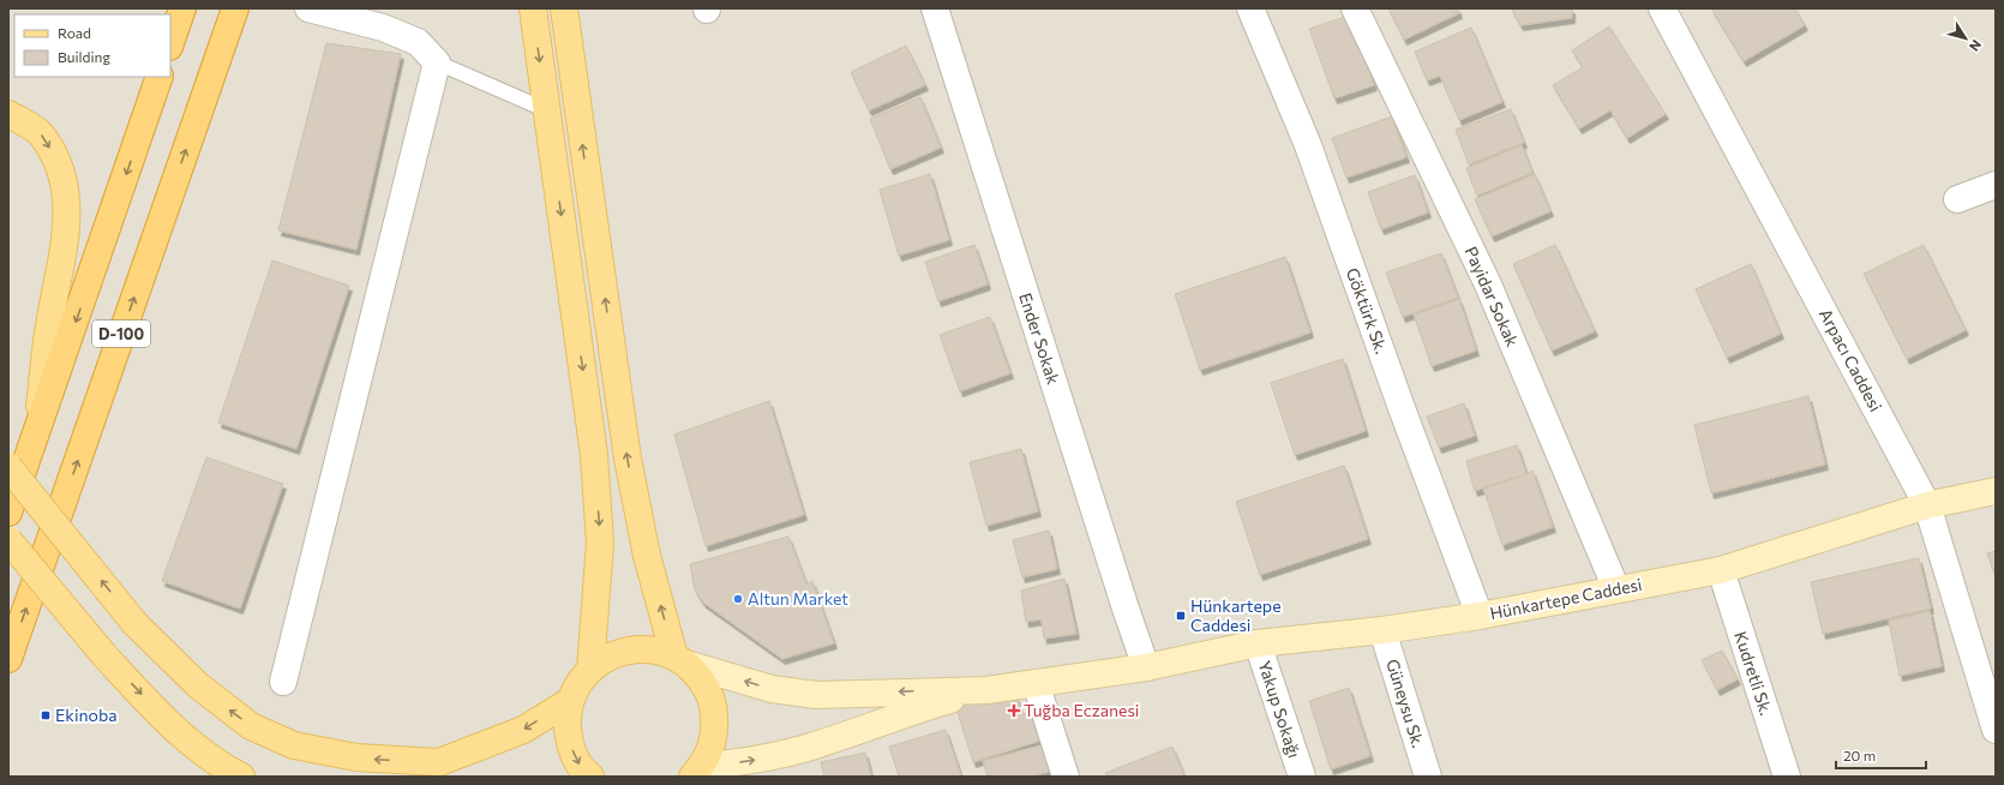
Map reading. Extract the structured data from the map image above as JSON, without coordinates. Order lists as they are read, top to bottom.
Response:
{
  "streets": {
    "highway": ["D-100"],
    "main road": ["Hünkartepe Caddesi"],
    "street": [
      "Payidar Sokak",
      "Göktürk Sk.",
      "Ender Sokak",
      "Arpacı Caddesi",
      "Kudretli Sk.",
      "Güneysu Sk.",
      "Yakup Sokağı"
    ]
  },
  "crossings": [
    ["Payidar Sokak", "Hünkartepe Caddesi"],
    ["Göktürk Sk.", "Hünkartepe Caddesi"],
    ["Ender Sokak", "Hünkartepe Caddesi"],
    ["Arpacı Caddesi", "Hünkartepe Caddesi"],
    ["Hünkartepe Caddesi", "Kudretli Sk."],
    ["Hünkartepe Caddesi", "Güneysu Sk."],
    ["Hünkartepe Caddesi", "Yakup Sokağı"]
  ],
  "places": {
    "other": ["Altun Market"],
    "transit": ["Hünkartepe Caddesi", "Ekinoba"],
    "health": ["Tuğba Eczanesi"]
  },
  "legend": ["Road", "Building"],
  "scale_bar": "20 m",
  "north": "bottom right"
}
